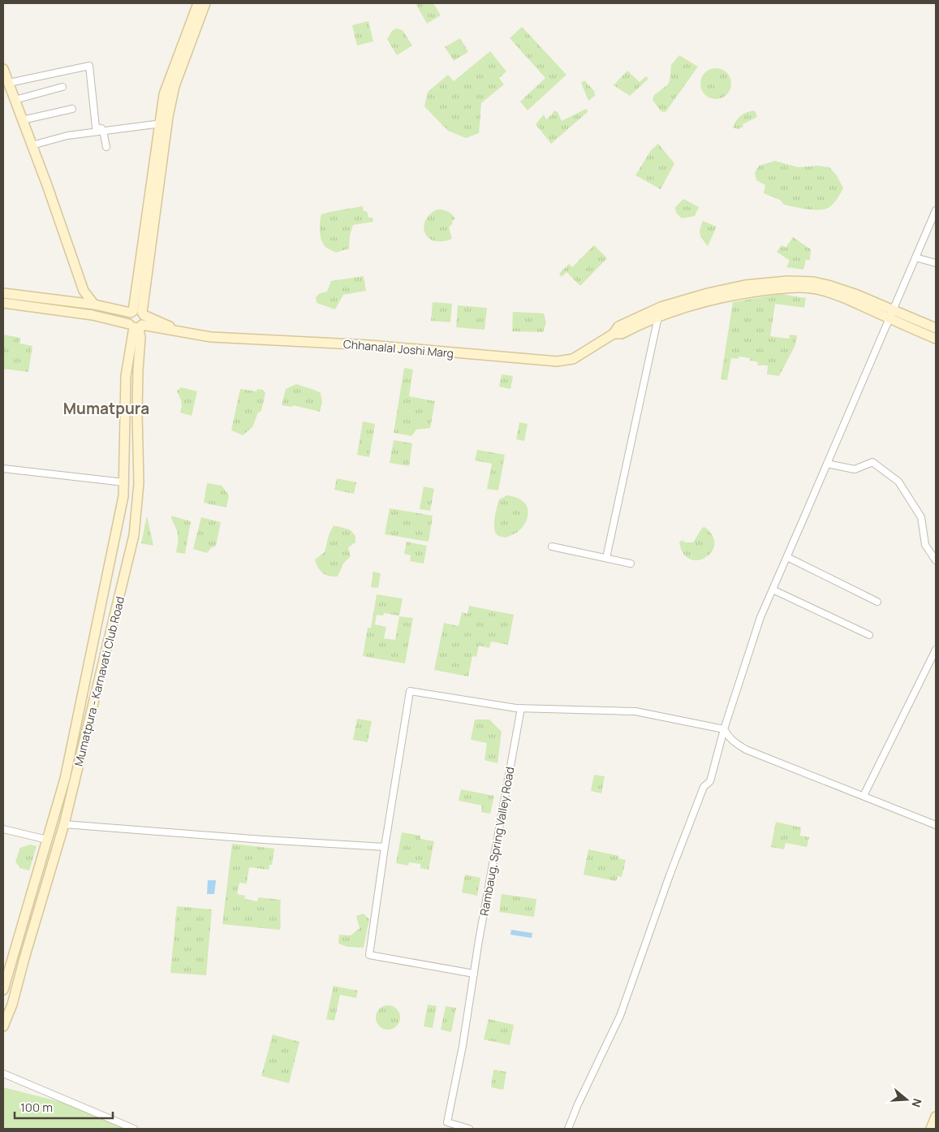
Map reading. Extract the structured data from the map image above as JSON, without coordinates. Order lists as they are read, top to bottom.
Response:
{
  "streets": {
    "street": ["Chhanalal Joshi Marg", "Mumatpura - Karnavati Club Road", "Rambaug, Spring Valley Road"]
  },
  "crossings": [
    ["Chhanalal Joshi Marg", "Mumatpura - Karnavati Club Road"]
  ],
  "districts": ["Mumatpura"],
  "scale_bar": "100 m",
  "north": "right"
}
